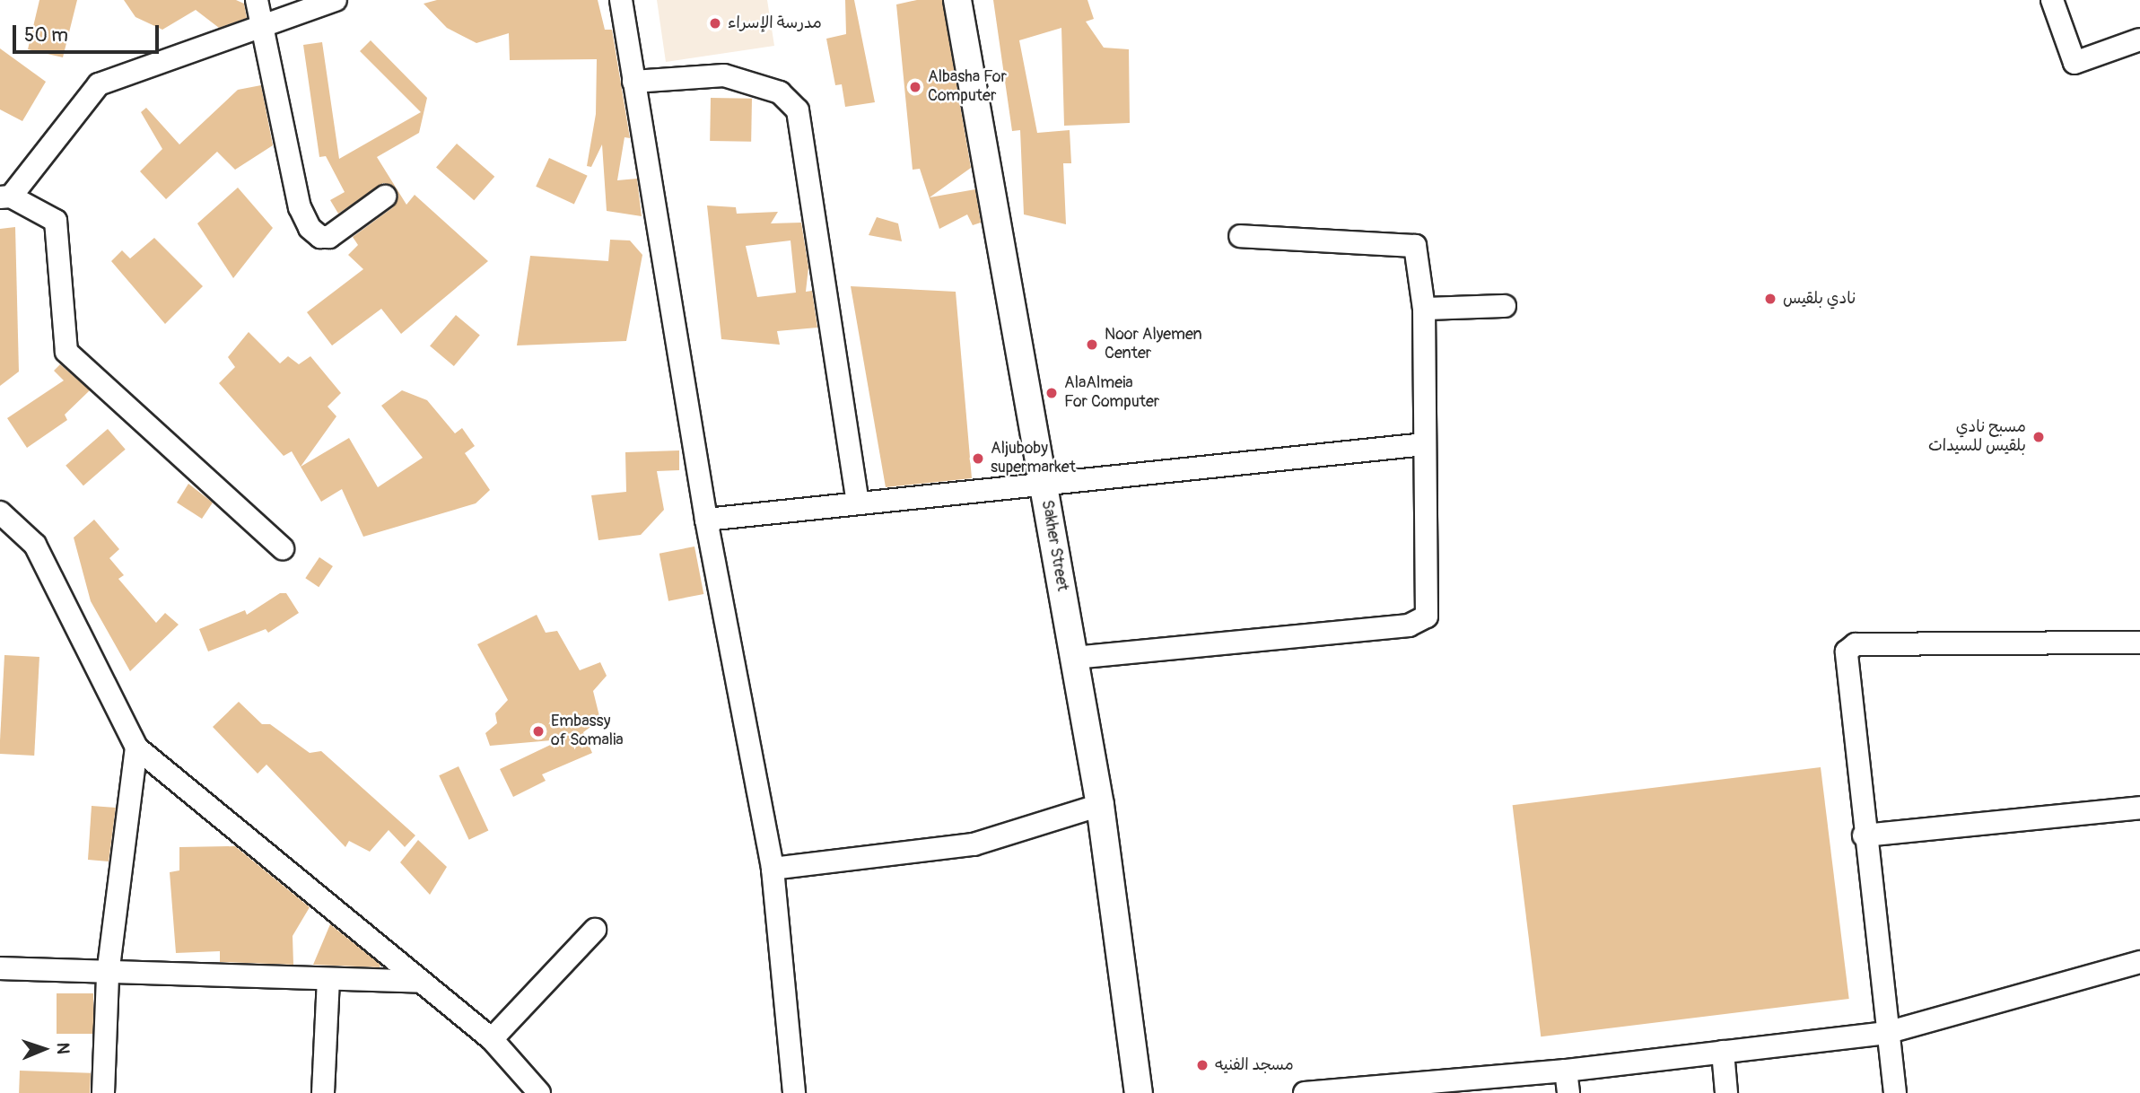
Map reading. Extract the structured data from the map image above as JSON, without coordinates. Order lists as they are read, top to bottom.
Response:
{
  "streets": {
    "street": ["Sakher Street"]
  },
  "places": [
    "مدرسة الإسراء",
    "Albasha For Computer",
    "نادي بلقيس",
    "Noor Alyemen Center",
    "AlaAlmeia For Computer",
    "مسبح نادي بلقيس للسيدات",
    "Aljuboby supermarket",
    "Embassy of Somalia",
    "مسجد الفنيه"
  ],
  "scale_bar": "50 m",
  "north": "right"
}
